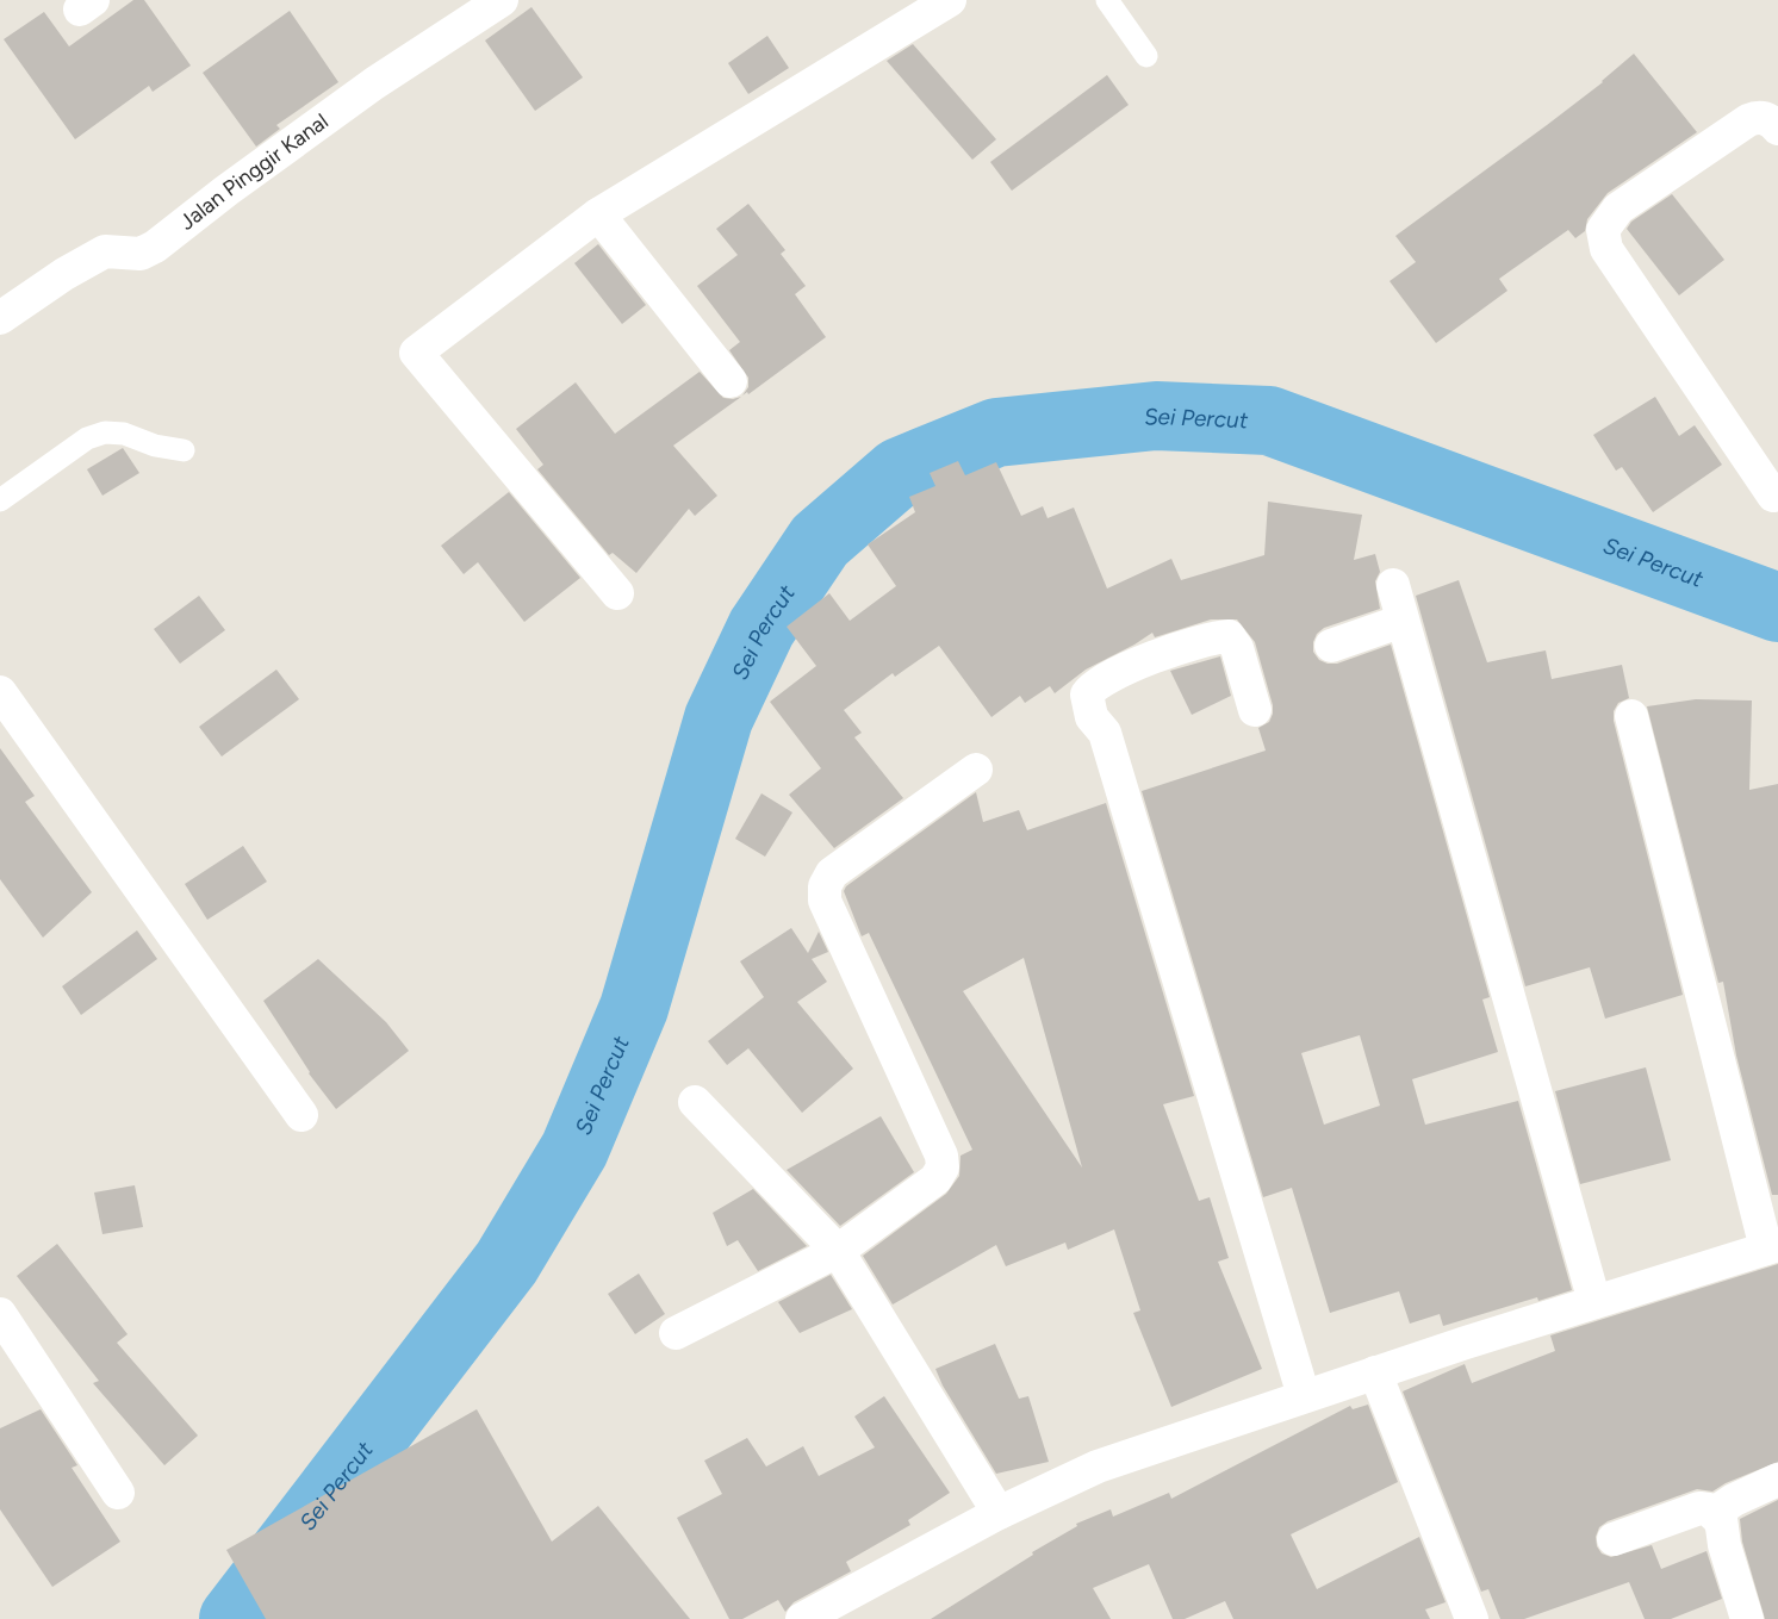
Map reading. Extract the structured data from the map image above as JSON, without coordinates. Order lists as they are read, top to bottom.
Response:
{
  "streets": {
    "street": ["Jalan Pinggir Kanal"]
  },
  "water": ["Sei Percut"]
}
